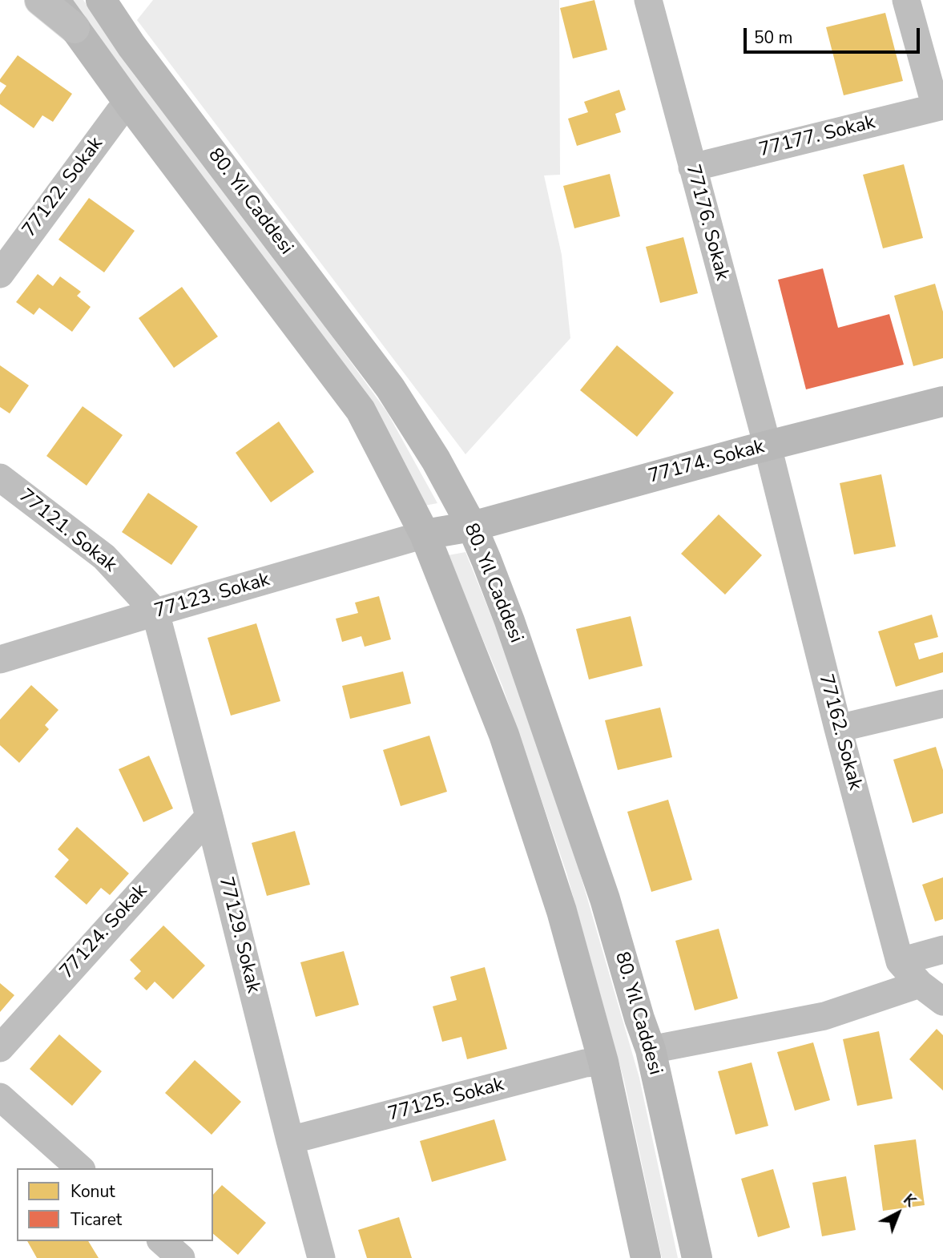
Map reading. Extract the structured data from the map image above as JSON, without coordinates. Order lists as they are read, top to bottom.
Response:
{
  "streets": {
    "main road": ["80. Yıl Caddesi", "77174. Sokak"],
    "street": [
      "77177. Sokak",
      "77122. Sokak",
      "77176. Sokak",
      "77121. Sokak",
      "77123. Sokak",
      "77162. Sokak",
      "77124. Sokak",
      "77129. Sokak",
      "77125. Sokak"
    ]
  },
  "crossings": [
    ["77177. Sokak", "77176. Sokak"],
    ["77122. Sokak", "80. Yıl Caddesi"],
    ["80. Yıl Caddesi", "77174. Sokak"],
    ["80. Yıl Caddesi", "77123. Sokak"],
    ["80. Yıl Caddesi", "77125. Sokak"],
    ["77176. Sokak", "77174. Sokak"],
    ["77176. Sokak", "77162. Sokak"],
    ["77174. Sokak", "77123. Sokak"],
    ["77174. Sokak", "77162. Sokak"],
    ["77121. Sokak", "77123. Sokak"],
    ["77121. Sokak", "77129. Sokak"],
    ["77123. Sokak", "77129. Sokak"],
    ["77124. Sokak", "77129. Sokak"],
    ["77129. Sokak", "77125. Sokak"]
  ],
  "legend": ["Konut", "Ticaret"],
  "scale_bar": "50 m",
  "north": "top right"
}
